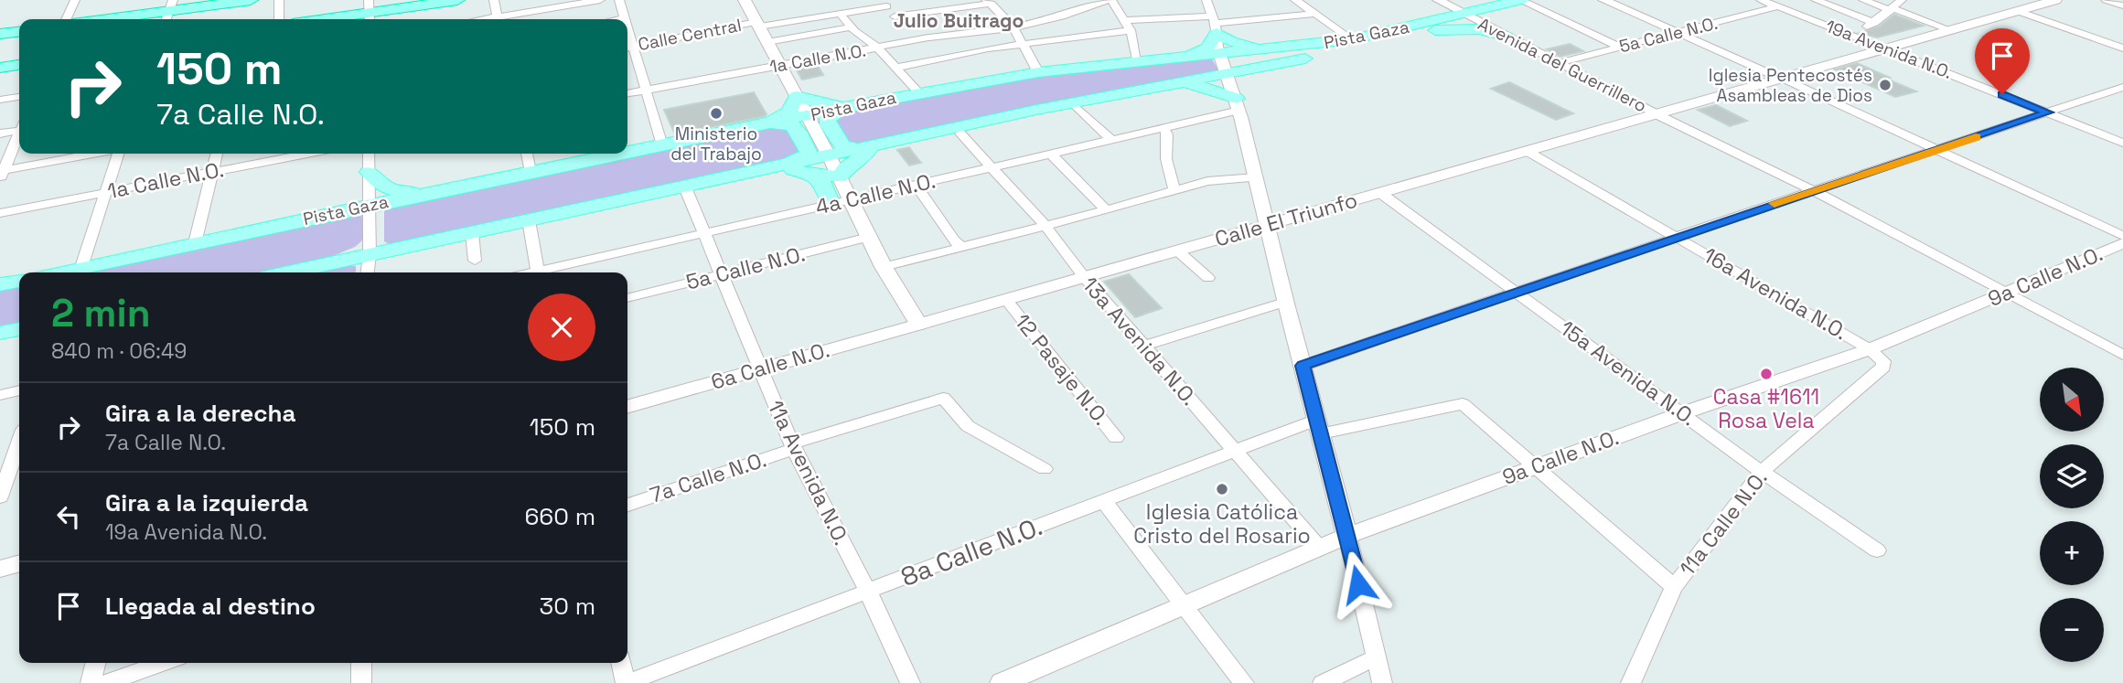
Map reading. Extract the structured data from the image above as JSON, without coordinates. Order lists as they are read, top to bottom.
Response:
{
  "streets": {
    "main road": ["Pista Gaza", "Calle El Triunfo"],
    "street": [
      "Calle Central",
      "5a Calle N.O.",
      "19a Avenida N.O.",
      "1a Calle N.O.",
      "Avenida del Guerrillero",
      "4a Calle N.O.",
      "9a Calle N.O.",
      "16a Avenida N.O.",
      "13a Avenida N.O.",
      "6a Calle N.O.",
      "12 Pasaje N.O.",
      "15a Avenida N.O.",
      "11a Avenida N.O.",
      "7a Calle N.O.",
      "11a Calle N.O.",
      "8a Calle N.O."
    ]
  },
  "crossings": [
    ["Pista Gaza", "Avenida del Guerrillero"],
    ["Pista Gaza", "4a Calle N.O."],
    ["5a Calle N.O.", "19a Avenida N.O."],
    ["5a Calle N.O.", "Avenida del Guerrillero"],
    ["5a Calle N.O.", "11a Avenida N.O."],
    ["19a Avenida N.O.", "Calle El Triunfo"],
    ["Avenida del Guerrillero", "Calle El Triunfo"],
    ["Avenida del Guerrillero", "9a Calle N.O."],
    ["4a Calle N.O.", "13a Avenida N.O."],
    ["4a Calle N.O.", "11a Avenida N.O."],
    ["Calle El Triunfo", "16a Avenida N.O."],
    ["Calle El Triunfo", "13a Avenida N.O."],
    ["Calle El Triunfo", "6a Calle N.O."],
    ["Calle El Triunfo", "12 Pasaje N.O."],
    ["Calle El Triunfo", "15a Avenida N.O."],
    ["9a Calle N.O.", "16a Avenida N.O."],
    ["9a Calle N.O.", "13a Avenida N.O."],
    ["9a Calle N.O.", "15a Avenida N.O."],
    ["9a Calle N.O.", "8a Calle N.O."],
    ["16a Avenida N.O.", "11a Calle N.O."],
    ["13a Avenida N.O.", "8a Calle N.O."],
    ["6a Calle N.O.", "11a Avenida N.O."],
    ["15a Avenida N.O.", "11a Calle N.O."],
    ["11a Avenida N.O.", "7a Calle N.O."],
    ["11a Avenida N.O.", "8a Calle N.O."]
  ],
  "districts": ["Julio Buitrago"],
  "places": [
    "Iglesia Pentecostés Asambleas de Dios",
    "Ministerio del Trabajo",
    "Casa #1611 Rosa Vela",
    "Iglesia Católica Cristo del Rosario"
  ],
  "north": "bottom right",
  "page": {
    "turn": ["150 m", "7a Calle N.O."],
    "heading": ["2 min", "840 m · 06:49"],
    "map_buttons": ["+", "−"],
    "list": [
      {
        "name": "Gira a la derecha",
        "note": "7a Calle N.O.",
        "value": "150 m"
      },
      {
        "name": "Gira a la izquierda",
        "note": "19a Avenida N.O.",
        "value": "660 m"
      },
      {
        "name": "Llegada al destino",
        "value": "30 m"
      }
    ]
  }
}
